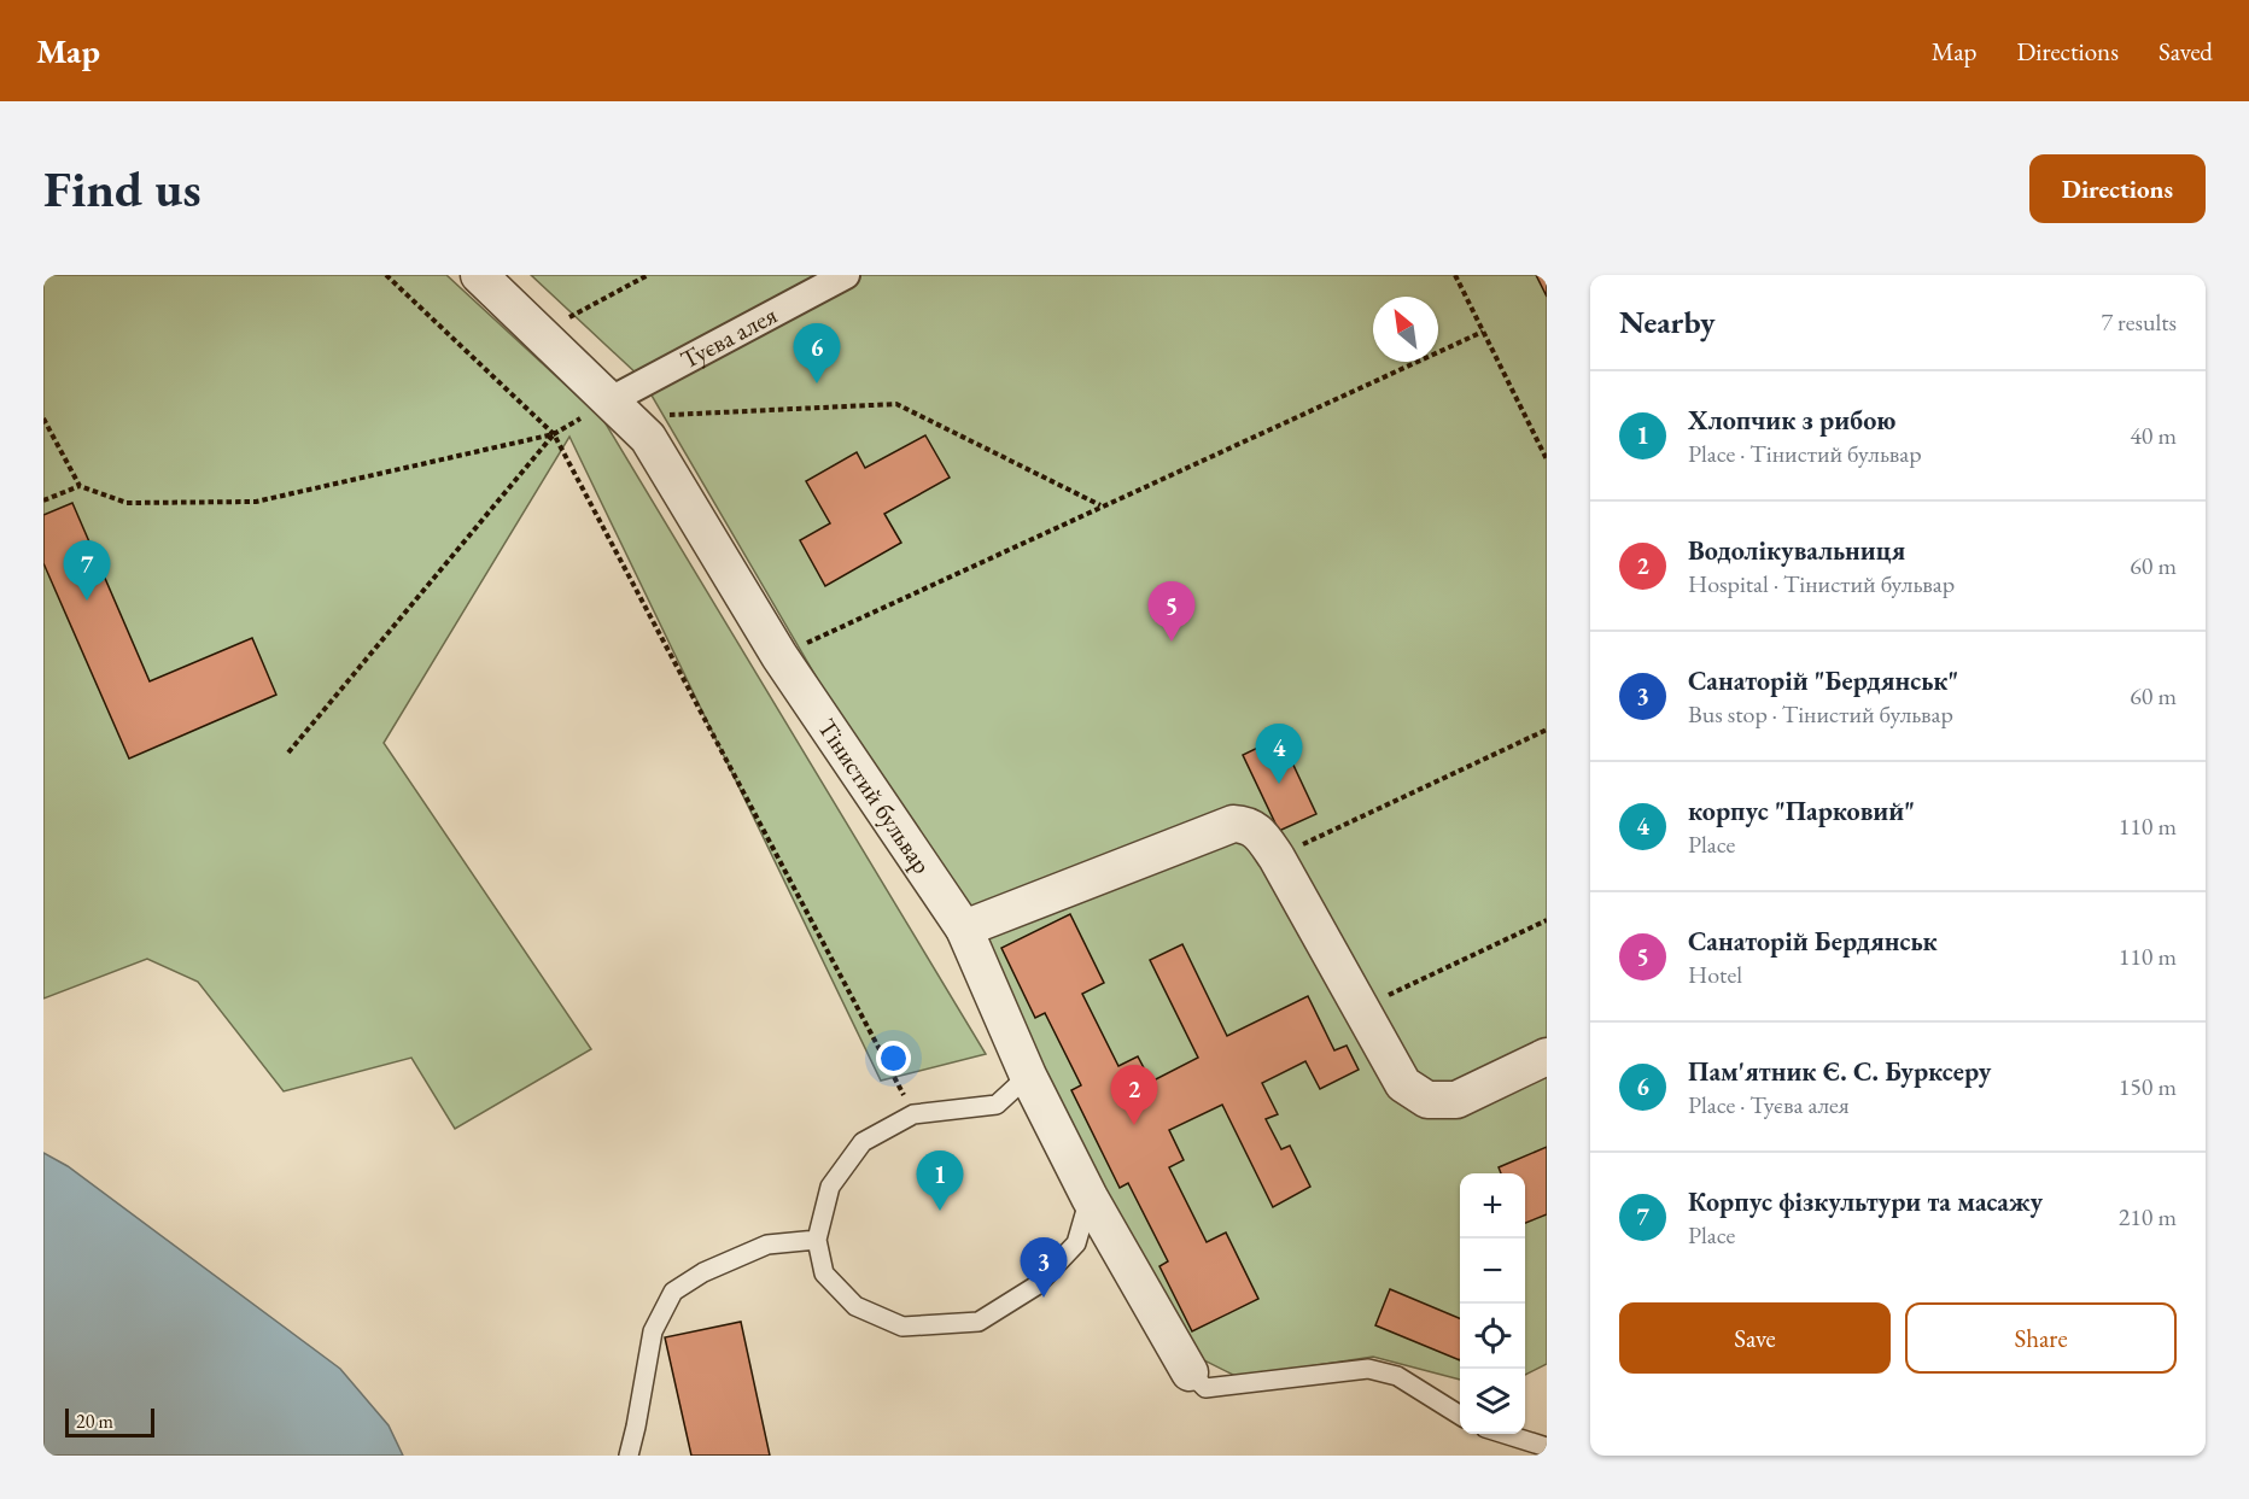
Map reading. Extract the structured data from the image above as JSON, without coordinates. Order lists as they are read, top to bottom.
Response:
{
  "streets": {
    "street": ["Туєва алея", "Тінистий бульвар"]
  },
  "crossings": [
    ["Туєва алея", "Тінистий бульвар"]
  ],
  "scale_bar": "20 m",
  "north": "top left",
  "page": {
    "header": "Map",
    "nav": ["Map", "Directions", "Saved"],
    "buttons": [
      "Directions",
      ["Save", "Share"]
    ],
    "title": "Find us",
    "heading": ["Nearby", "7 results"],
    "pins": [
      "6",
      "7",
      "5",
      "4",
      "2",
      "1",
      "3"
    ],
    "list": [
      {
        "mark": "1",
        "name": "Хлопчик з рибою",
        "note": "Place · Тінистий бульвар",
        "value": "40 m"
      },
      {
        "mark": "2",
        "name": "Водолікувальниця",
        "note": "Hospital · Тінистий бульвар",
        "value": "60 m"
      },
      {
        "mark": "3",
        "name": "Санаторій \"Бердянськ\"",
        "note": "Bus stop · Тінистий бульвар",
        "value": "60 m"
      },
      {
        "mark": "4",
        "name": "корпус \"Парковий\"",
        "note": "Place",
        "value": "110 m"
      },
      {
        "mark": "5",
        "name": "Санаторій Бердянськ",
        "note": "Hotel",
        "value": "110 m"
      },
      {
        "mark": "6",
        "name": "Пам'ятник Є. С. Бурксеру",
        "note": "Place · Туєва алея",
        "value": "150 m"
      },
      {
        "mark": "7",
        "name": "Корпус фізкультури та масажу",
        "note": "Place",
        "value": "210 m"
      }
    ],
    "map_buttons": ["+", "−"],
    "scale": "20 m"
  }
}
